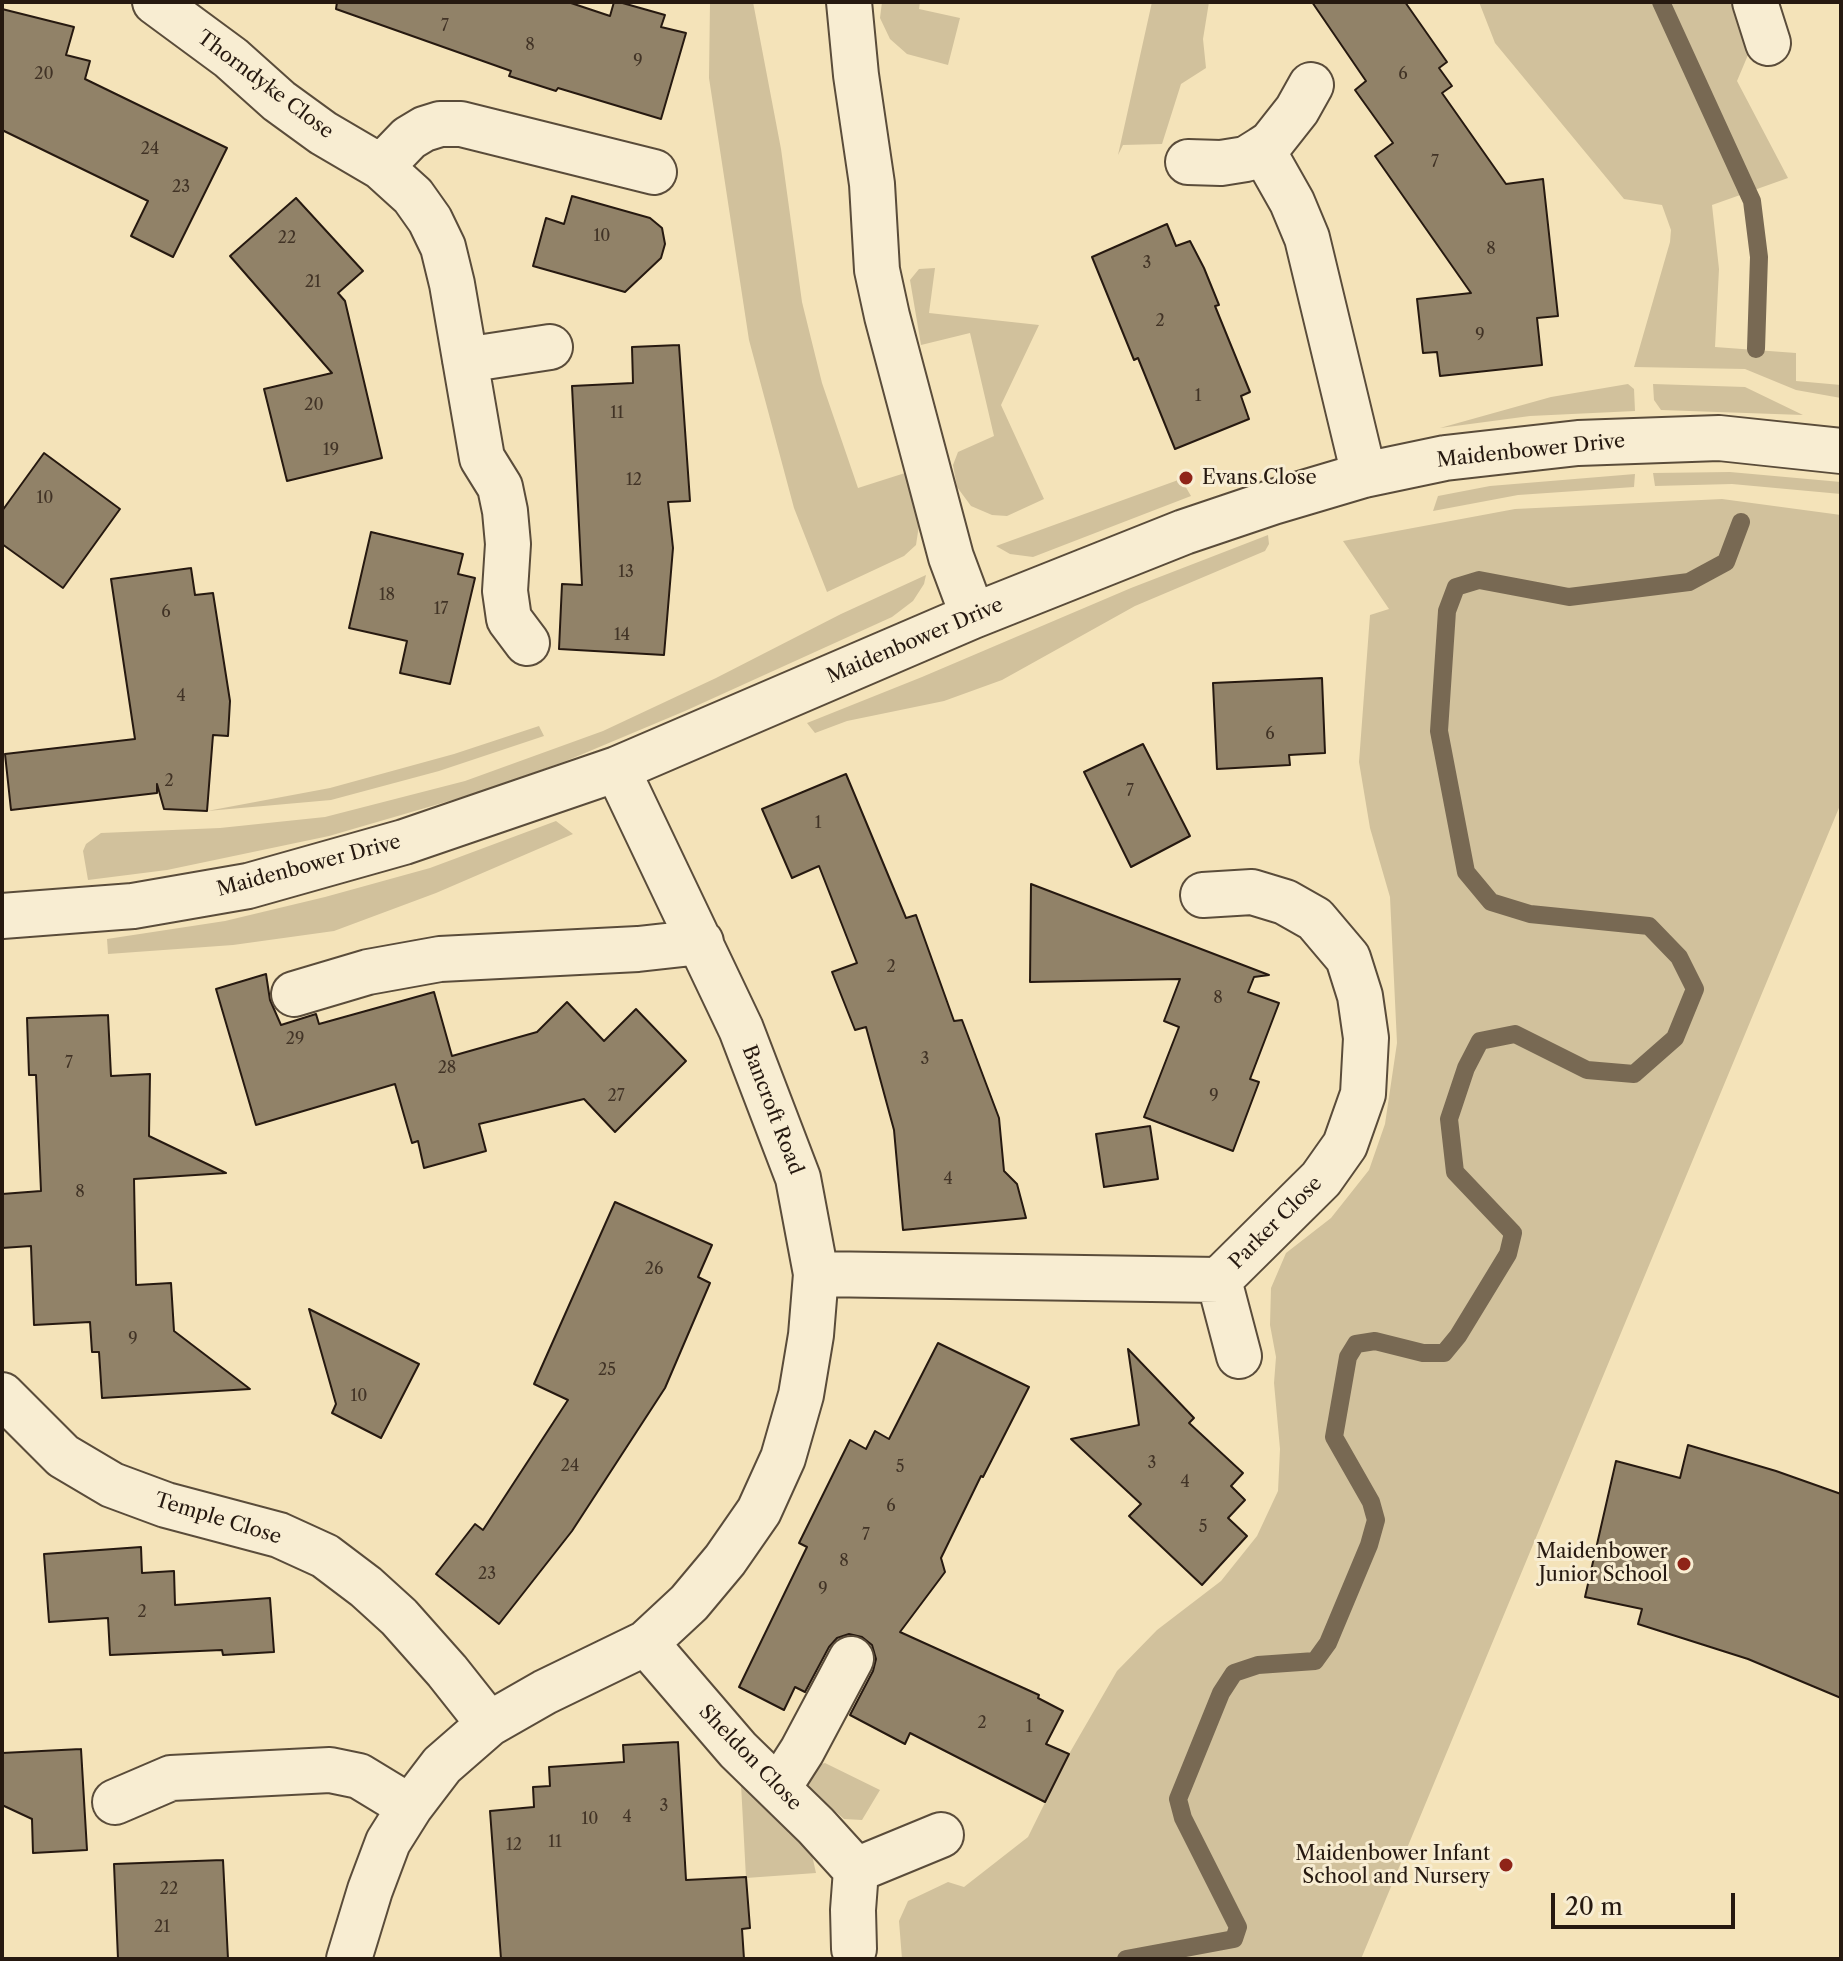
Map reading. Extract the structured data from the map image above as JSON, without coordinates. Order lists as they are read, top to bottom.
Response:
{
  "streets": {
    "street": [
      "Thorndyke Close",
      "Maidenbower Drive",
      "Bancroft Road",
      "Parker Close",
      "Temple Close",
      "Sheldon Close"
    ]
  },
  "crossings": [
    ["Maidenbower Drive", "Bancroft Road"],
    ["Bancroft Road", "Parker Close"],
    ["Bancroft Road", "Temple Close"],
    ["Bancroft Road", "Sheldon Close"]
  ],
  "places": ["Evans Close", "Maidenbower Junior School", "Maidenbower Infant School and Nursery"],
  "house_numbers": [
    "7",
    "8",
    "9",
    "20",
    "6",
    "24",
    "7",
    "23",
    "10",
    "22",
    "8",
    "3",
    "21",
    "2",
    "9",
    "1",
    "20",
    "11",
    "19",
    "12",
    "10",
    "13",
    "18",
    "17",
    "6",
    "14",
    "4",
    "6",
    "2",
    "7",
    "1",
    "2",
    "8",
    "29",
    "3",
    "7",
    "28",
    "27",
    "9",
    "4",
    "8",
    "26",
    "9",
    "25",
    "10",
    "3",
    "24",
    "5",
    "4",
    "6",
    "5",
    "7",
    "8",
    "23",
    "9",
    "2",
    "2",
    "1",
    "3",
    "4",
    "10",
    "11",
    "12",
    "22",
    "21"
  ],
  "scale_bar": "20 m"
}
